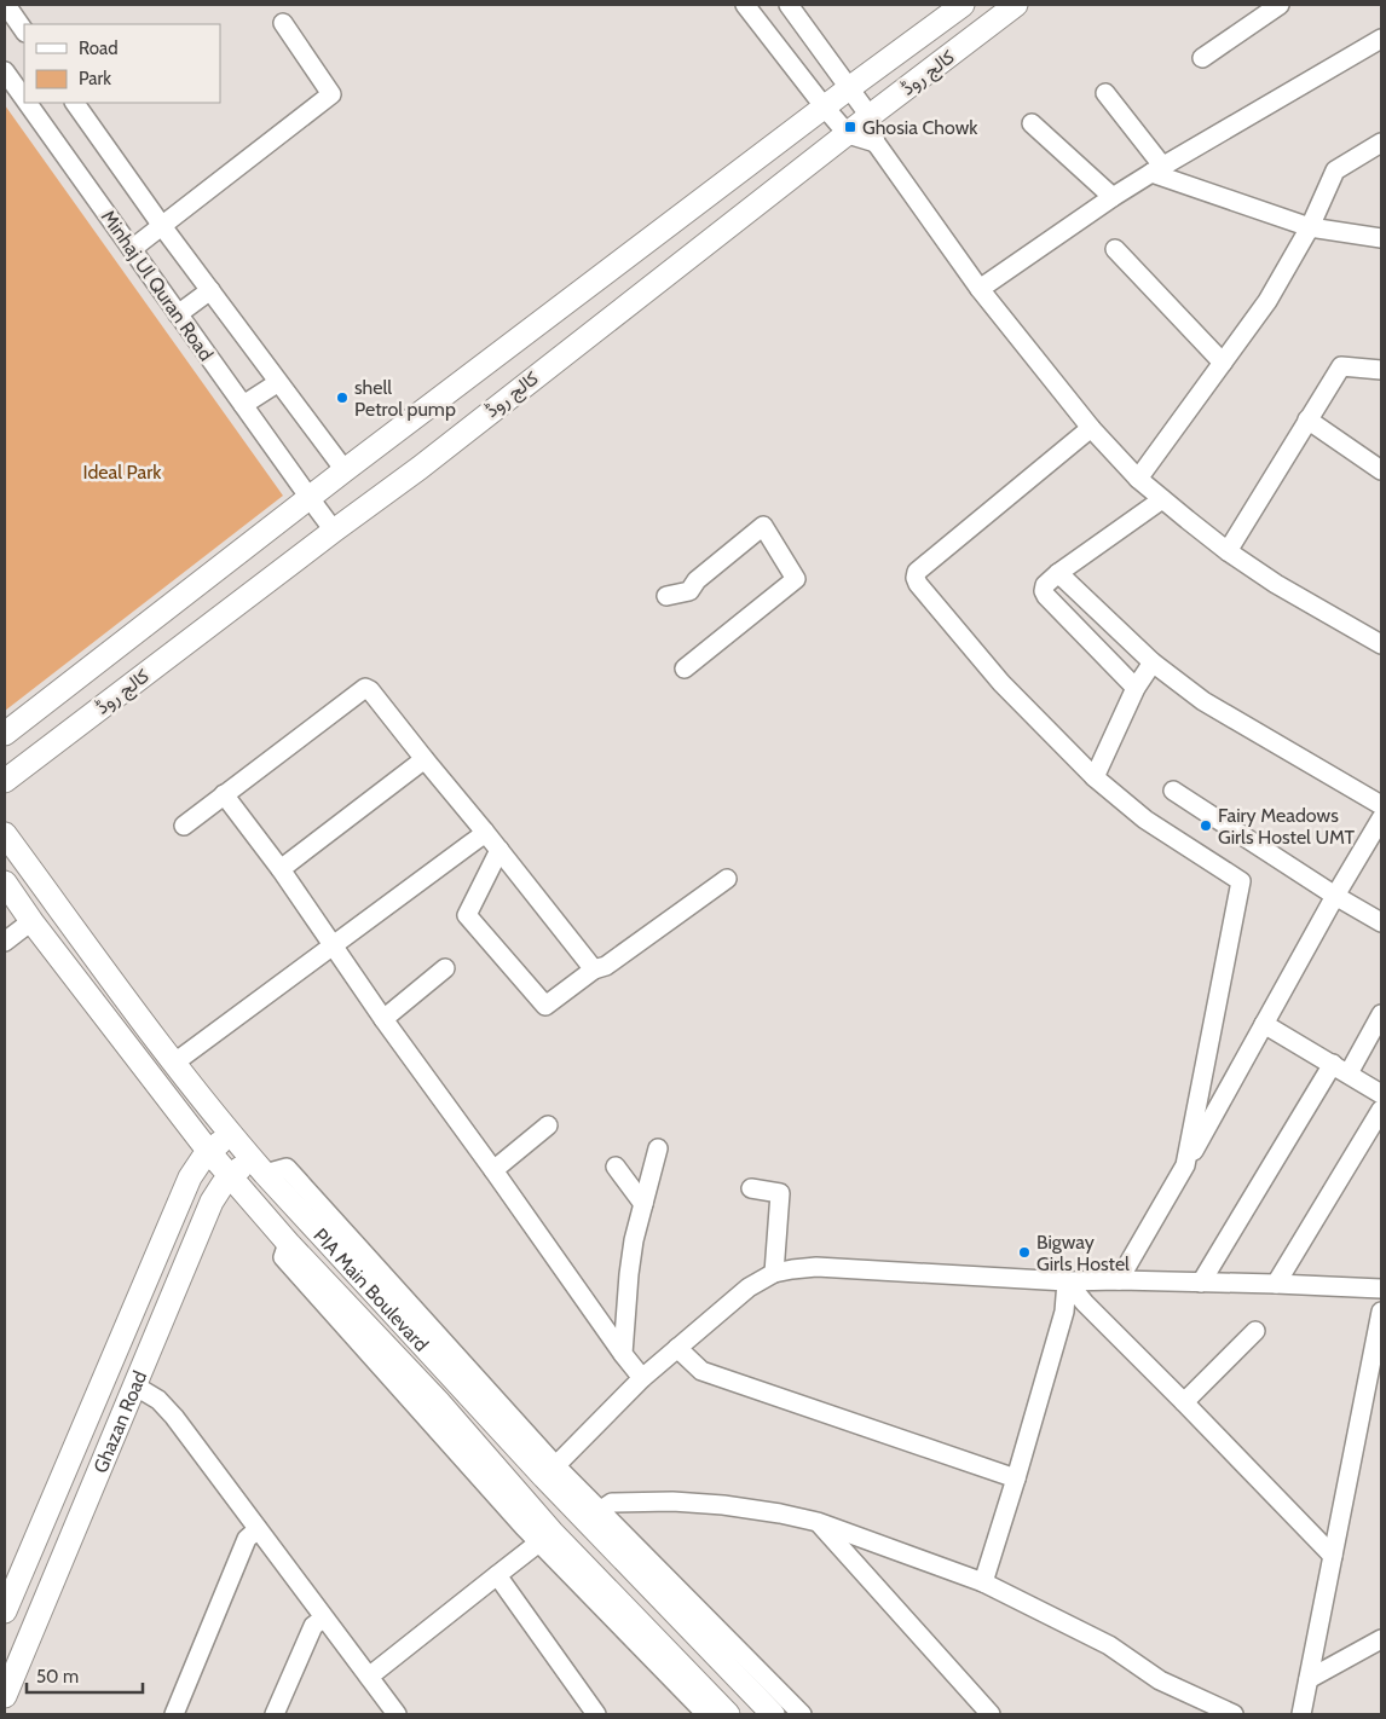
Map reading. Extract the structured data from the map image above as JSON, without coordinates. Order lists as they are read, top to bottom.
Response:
{
  "streets": {
    "main road": ["کالج روڈ", "PIA Main Boulevard", "Ghazan Road"],
    "street": ["Minhaj Ul Quran Road"]
  },
  "crossings": [
    ["کالج روڈ", "Minhaj Ul Quran Road"],
    ["PIA Main Boulevard", "Ghazan Road"]
  ],
  "parks": ["Ideal Park"],
  "places": {
    "transit": ["Ghosia Chowk"],
    "other": ["shell Petrol pump", "Fairy Meadows Girls Hostel UMT", "Bigway Girls Hostel"]
  },
  "legend": ["Road", "Park"],
  "scale_bar": "50 m"
}
